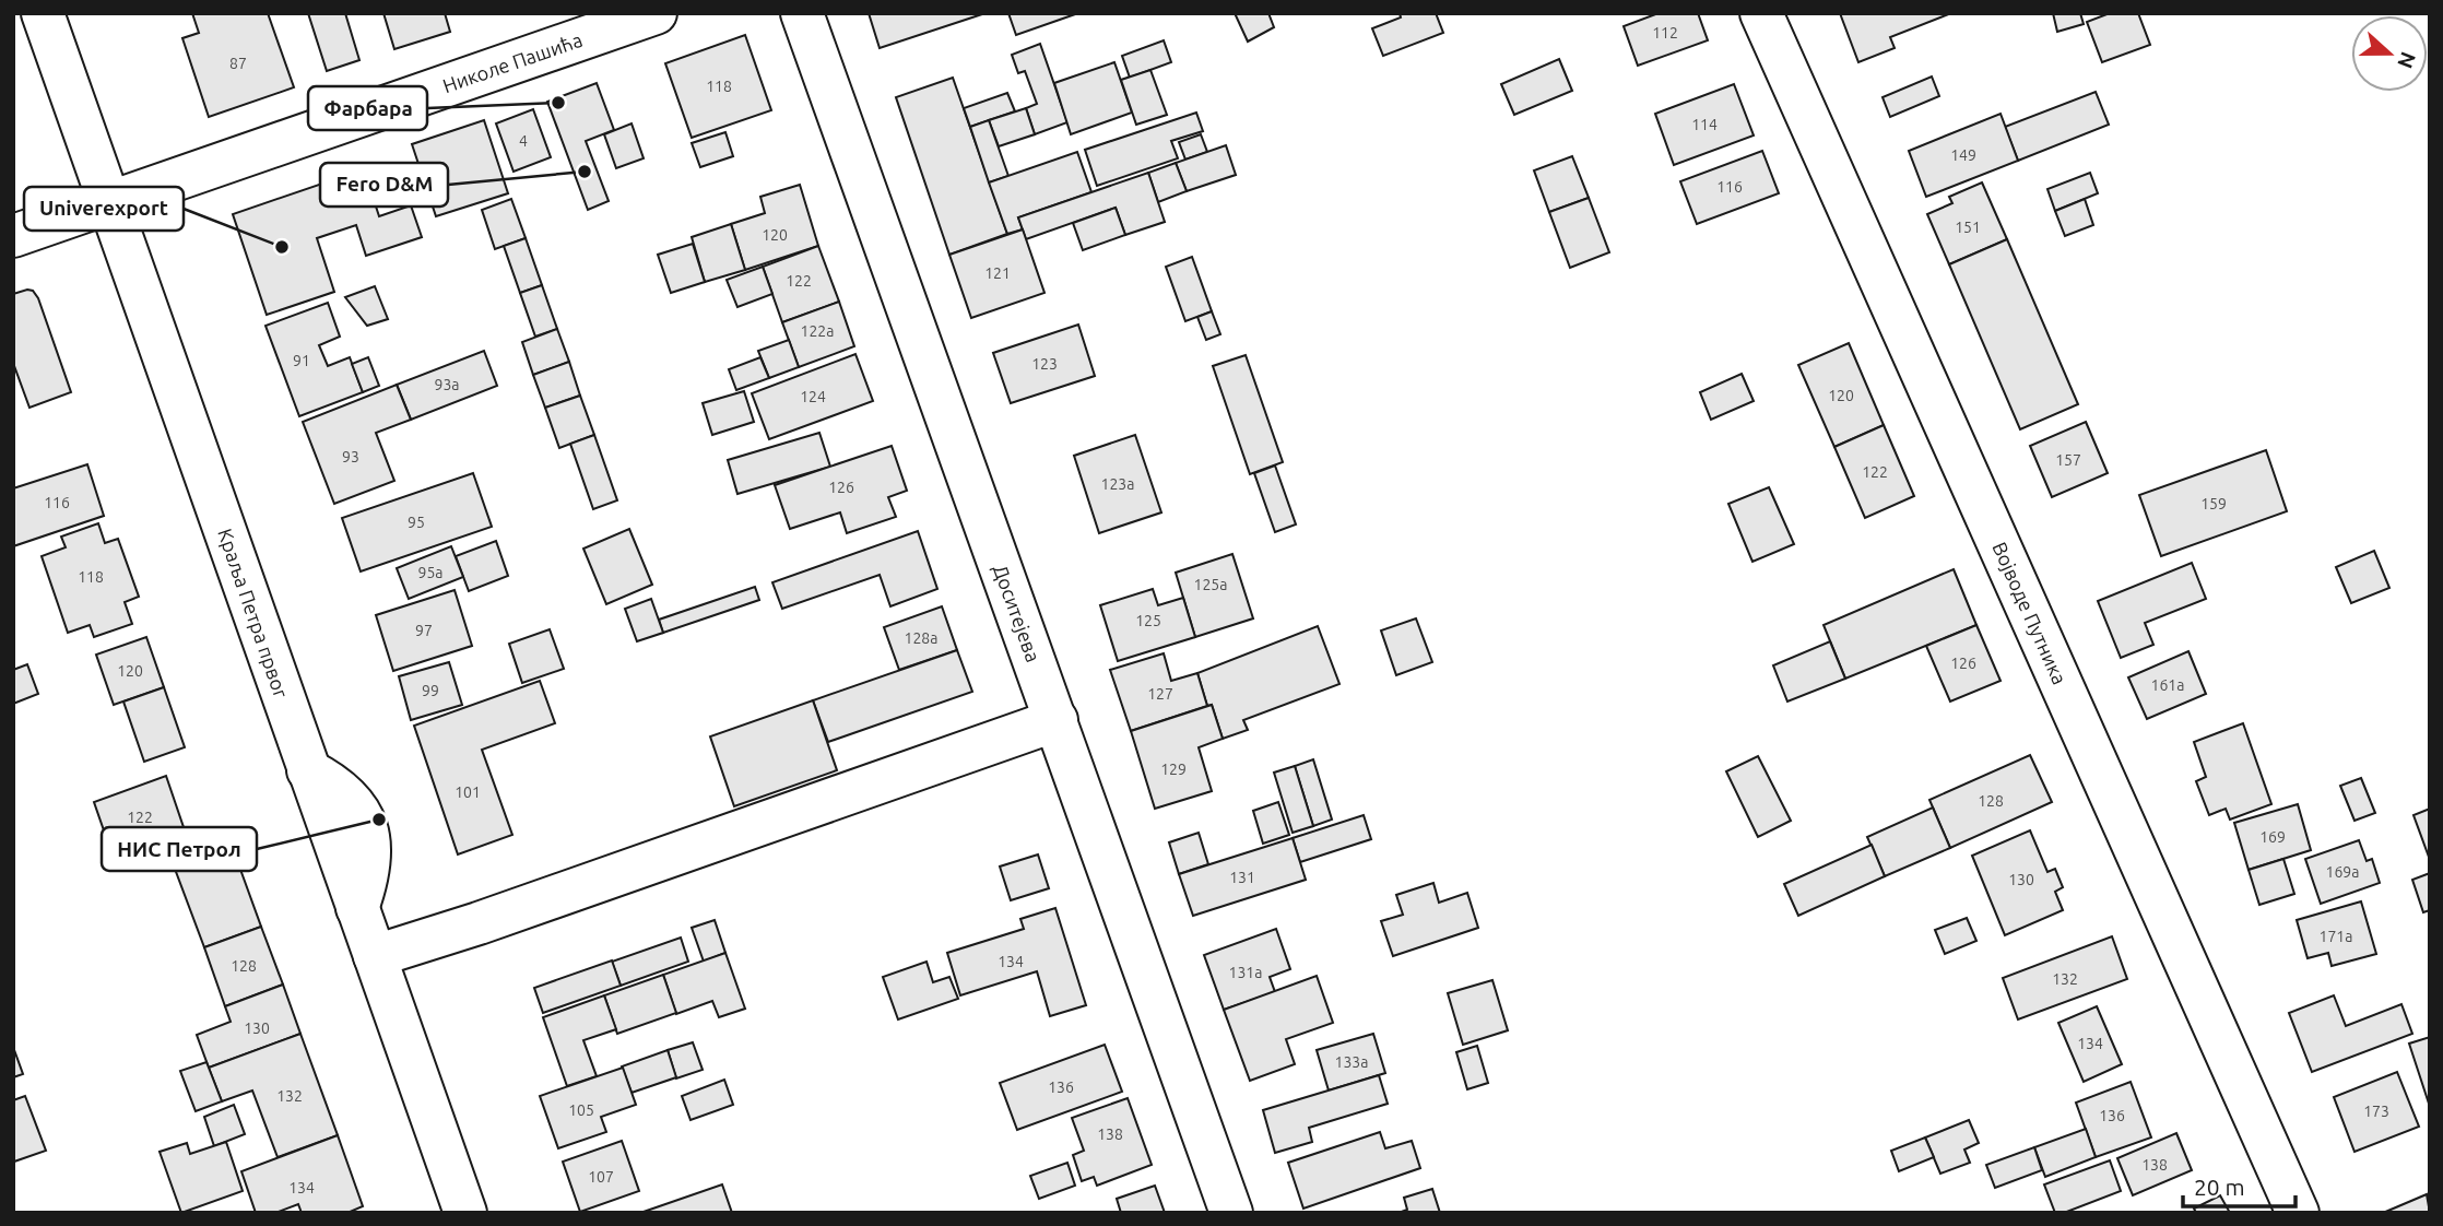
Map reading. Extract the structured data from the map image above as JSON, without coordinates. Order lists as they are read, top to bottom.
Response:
{
  "streets": {
    "street": [
      "Николе Пашића",
      "Краља Петра првог",
      "Доситејева",
      "Војводе Путника"
    ]
  },
  "crossings": [
    ["Николе Пашића", "Краља Петра првог"]
  ],
  "places": [
    "Фарбара",
    "Fero D&M",
    "Univerexport",
    "НИС Петрол"
  ],
  "house_numbers": [
    "112",
    "87",
    "118",
    "114",
    "4",
    "149",
    "116",
    "151",
    "120",
    "121",
    "122",
    "122a",
    "91",
    "123",
    "93a",
    "120",
    "124",
    "93",
    "157",
    "122",
    "123a",
    "126",
    "116",
    "159",
    "95",
    "95a",
    "118",
    "125a",
    "125",
    "97",
    "128a",
    "126",
    "120",
    "161a",
    "99",
    "127",
    "129",
    "101",
    "128",
    "122",
    "169",
    "169a",
    "131",
    "130",
    "171a",
    "134",
    "128",
    "131a",
    "132",
    "130",
    "134",
    "133a",
    "136",
    "132",
    "105",
    "173",
    "136",
    "138",
    "138",
    "107",
    "134"
  ],
  "scale_bar": "20 m",
  "north": "right"
}
